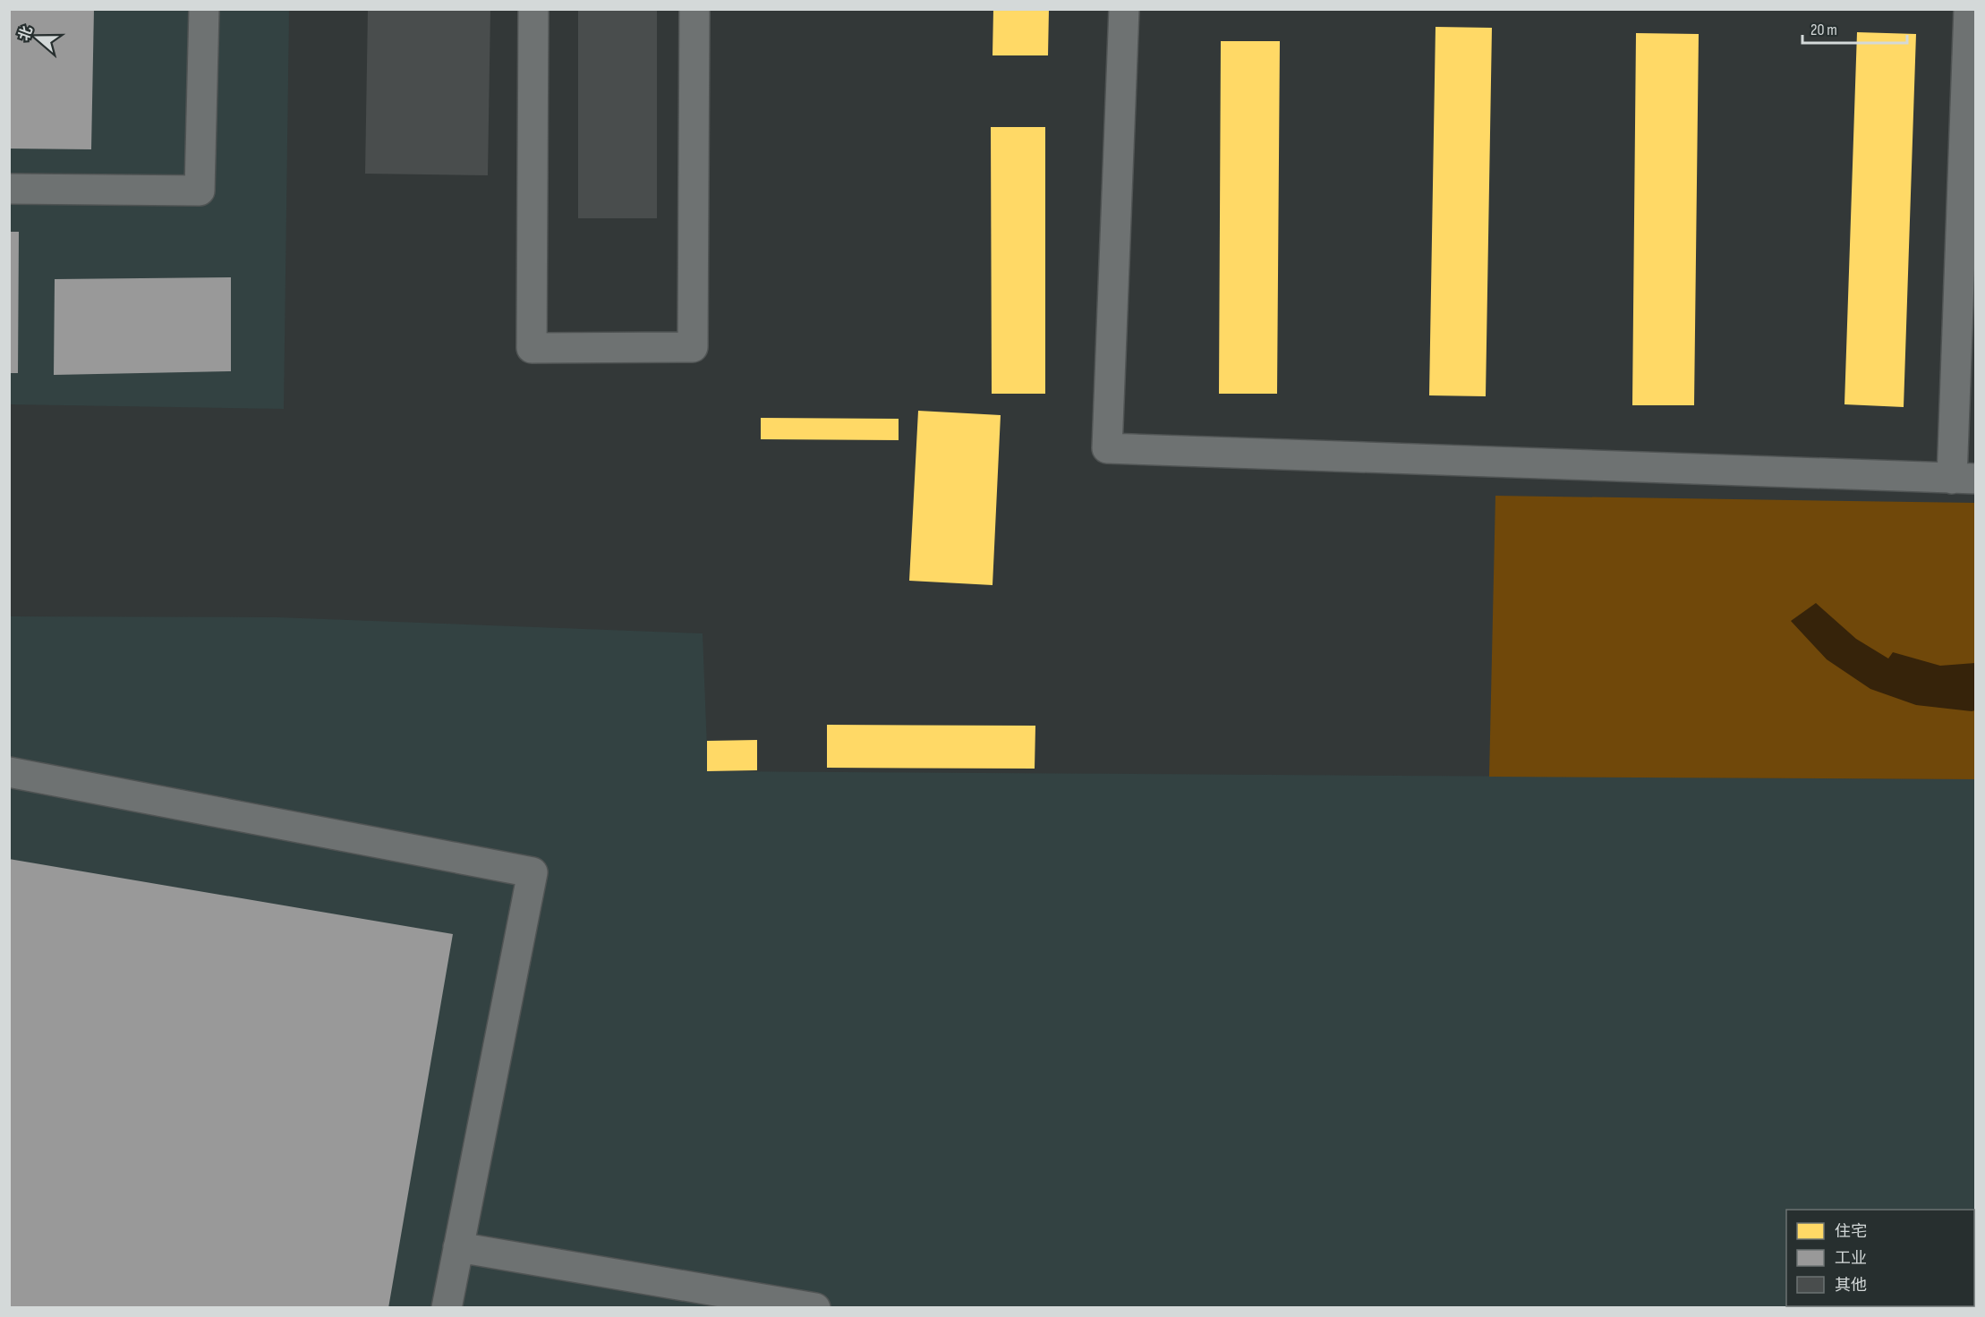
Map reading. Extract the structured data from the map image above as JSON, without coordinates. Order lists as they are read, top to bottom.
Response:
{
  "legend": ["住宅", "工业", "其他"],
  "scale_bar": "20 m",
  "north": "left"
}
